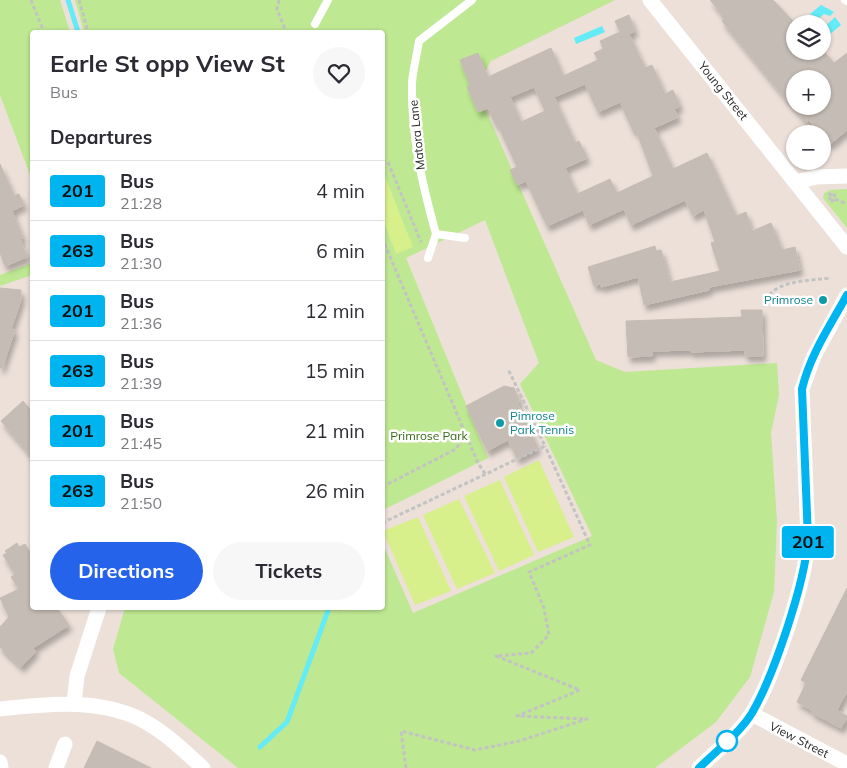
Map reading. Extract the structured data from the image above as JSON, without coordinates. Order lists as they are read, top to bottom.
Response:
{
  "streets": {
    "street": ["Young Street", "View Street"],
    "lane": ["Matora Lane"]
  },
  "parks": ["Primrose Park"],
  "places": ["Primrose", "Pimrose Park Tennis"],
  "lines": ["bus line 201"],
  "page": {
    "on_map": "201",
    "map_buttons": ["+", "−"],
    "heading": [
      ["Earle St opp View St", "Bus"],
      "Departures"
    ],
    "list": [
      {
        "mark": "201",
        "name": "Bus",
        "note": "21:28",
        "value": "4 min"
      },
      {
        "mark": "263",
        "name": "Bus",
        "note": "21:30",
        "value": "6 min"
      },
      {
        "mark": "201",
        "name": "Bus",
        "note": "21:36",
        "value": "12 min"
      },
      {
        "mark": "263",
        "name": "Bus",
        "note": "21:39",
        "value": "15 min"
      },
      {
        "mark": "201",
        "name": "Bus",
        "note": "21:45",
        "value": "21 min"
      },
      {
        "mark": "263",
        "name": "Bus",
        "note": "21:50",
        "value": "26 min"
      }
    ],
    "buttons": ["Directions", "Tickets"]
  }
}
